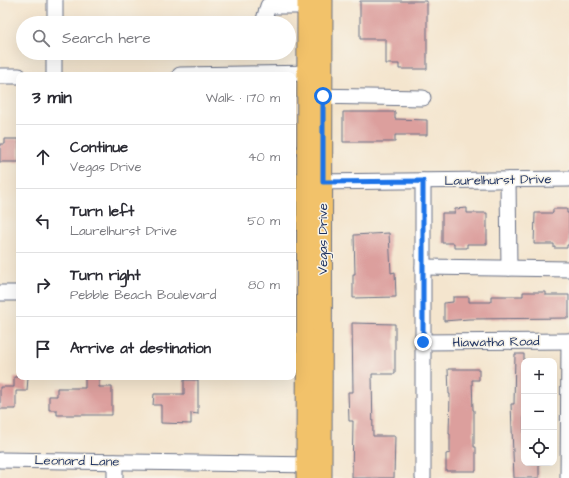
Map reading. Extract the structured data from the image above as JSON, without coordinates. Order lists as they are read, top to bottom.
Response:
{
  "streets": {
    "main road": ["Vegas Drive"],
    "street": ["Laurelhurst Drive", "Hiawatha Road", "Leonard Lane"]
  },
  "crossings": [
    ["Laurelhurst Drive", "Vegas Drive"],
    ["Vegas Drive", "Leonard Lane"]
  ],
  "page": {
    "search": "Search here",
    "heading": ["3 min", "Walk · 170 m"],
    "list": [
      ["Continue", "Vegas Drive", "40 m"],
      ["Turn left", "Laurelhurst Drive", "50 m"],
      ["Turn right", "Pebble Beach Boulevard", "80 m"],
      "Arrive at destination"
    ],
    "map_buttons": ["+", "−"]
  }
}
